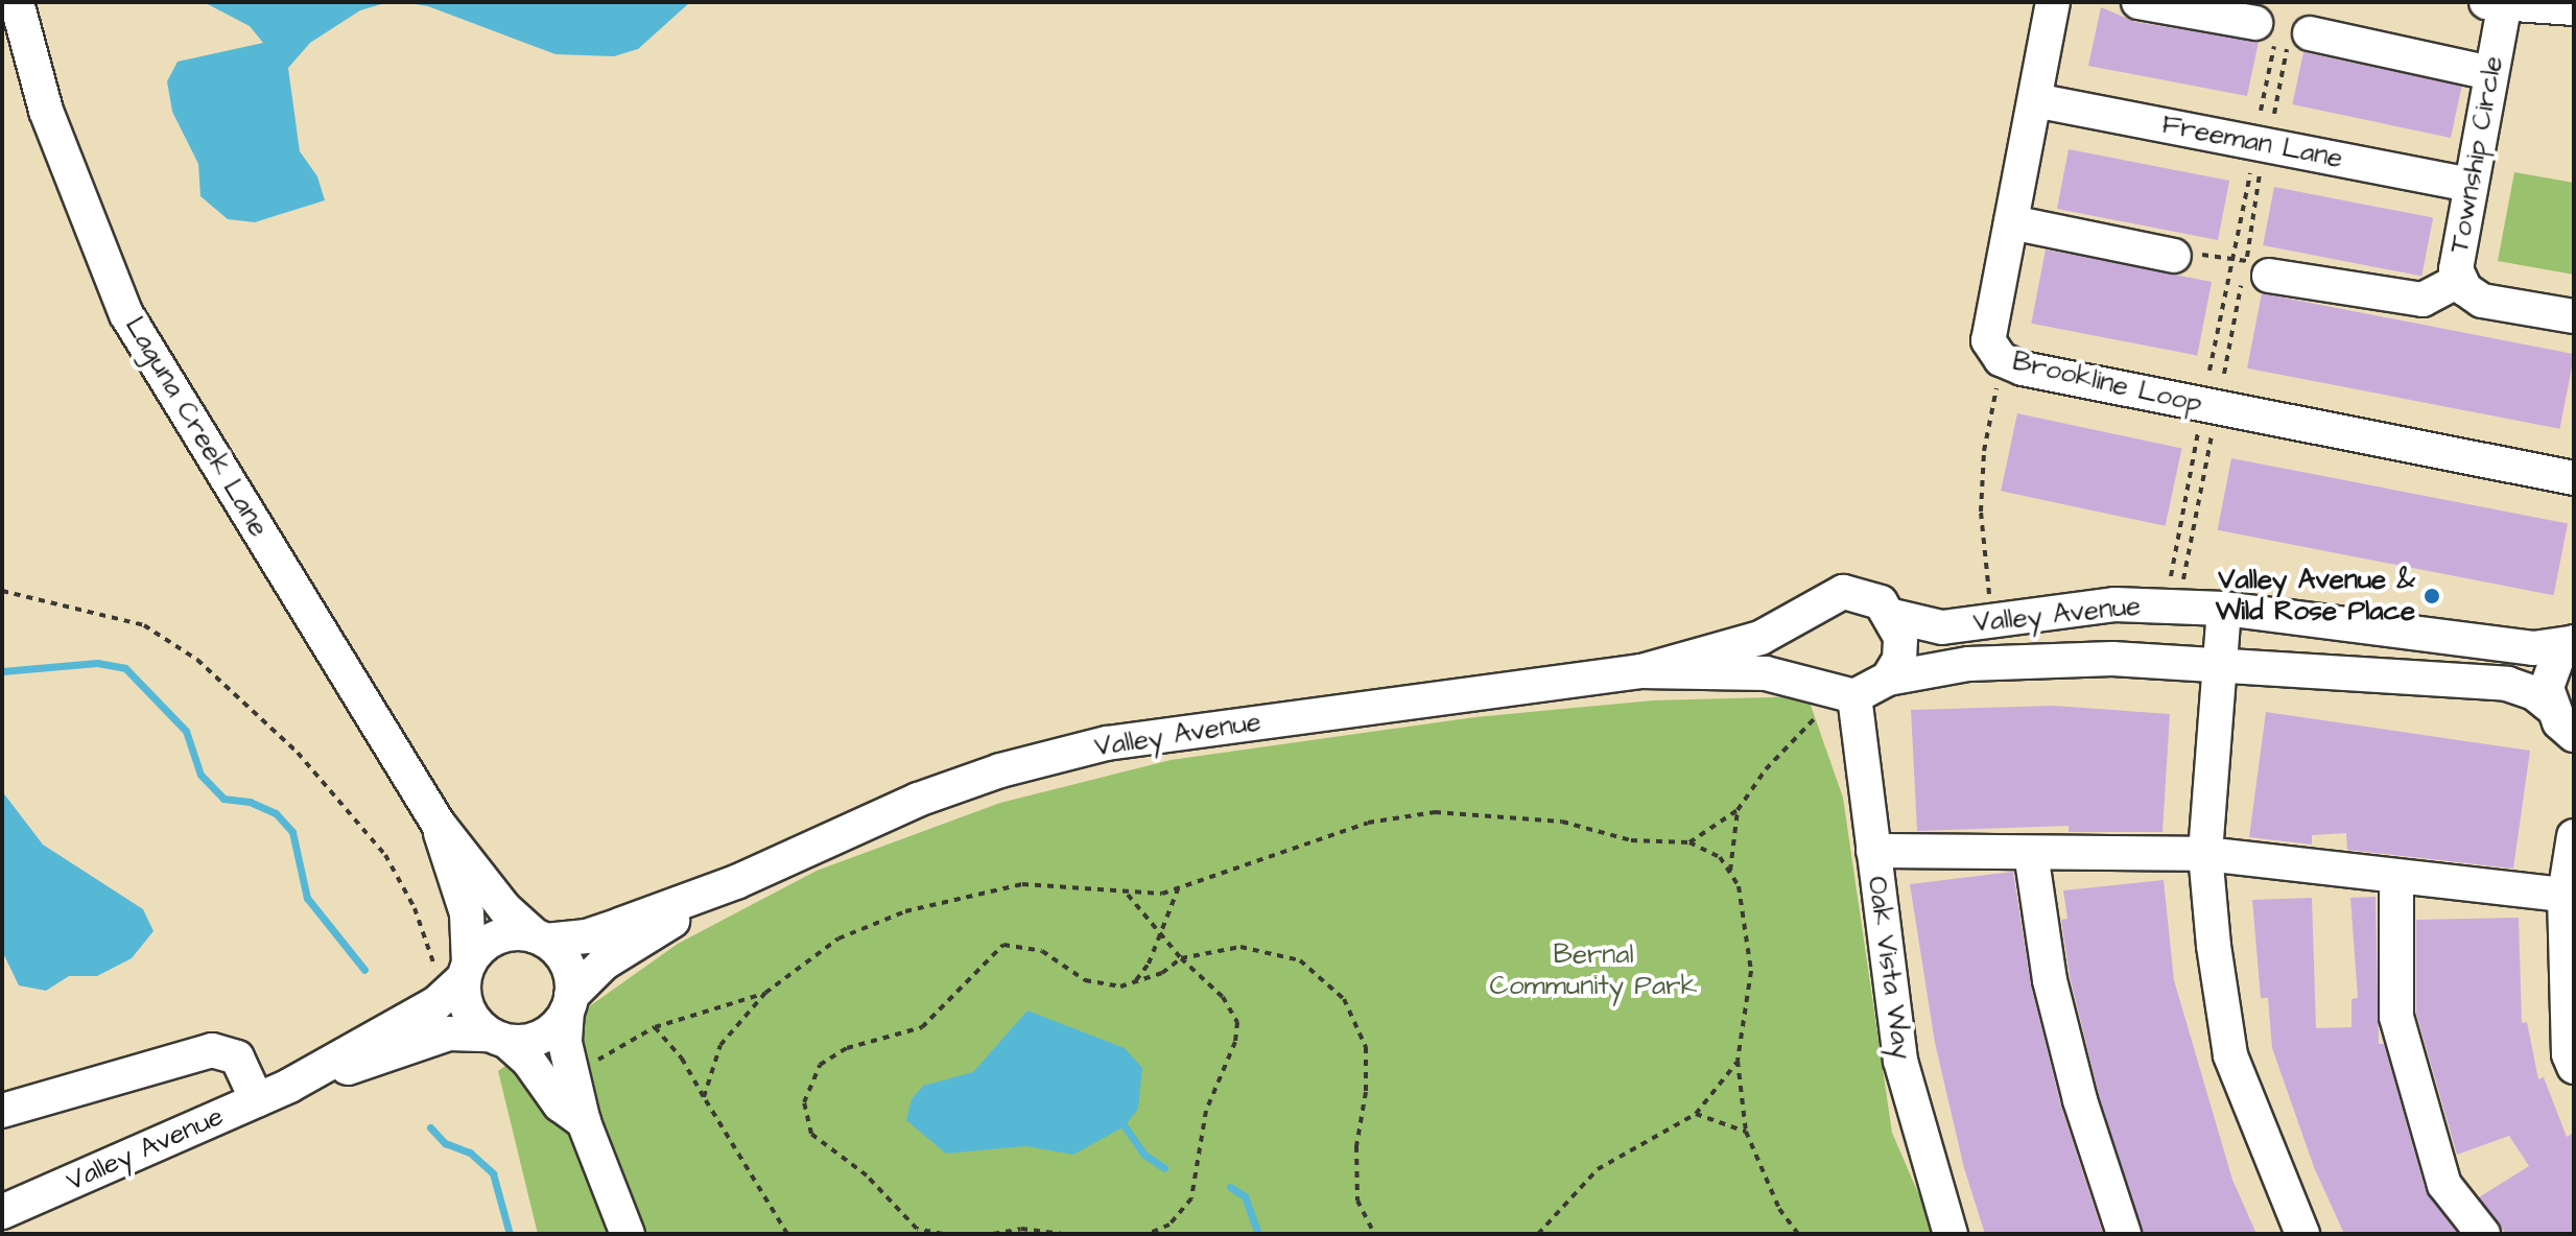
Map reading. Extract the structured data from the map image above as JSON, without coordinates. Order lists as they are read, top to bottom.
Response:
{
  "streets": {
    "street": [
      "Freeman Lane",
      "Township Circle",
      "Brookline Loop",
      "Laguna Creek Lane",
      "Valley Avenue",
      "Oak Vista Way"
    ]
  },
  "crossings": [
    ["Freeman Lane", "Township Circle"],
    ["Freeman Lane", "Brookline Loop"],
    ["Laguna Creek Lane", "Valley Avenue"],
    ["Valley Avenue", "Oak Vista Way"]
  ],
  "parks": ["Bernal Community Park"],
  "places": ["Valley Avenue & Wild Rose Place"]
}
